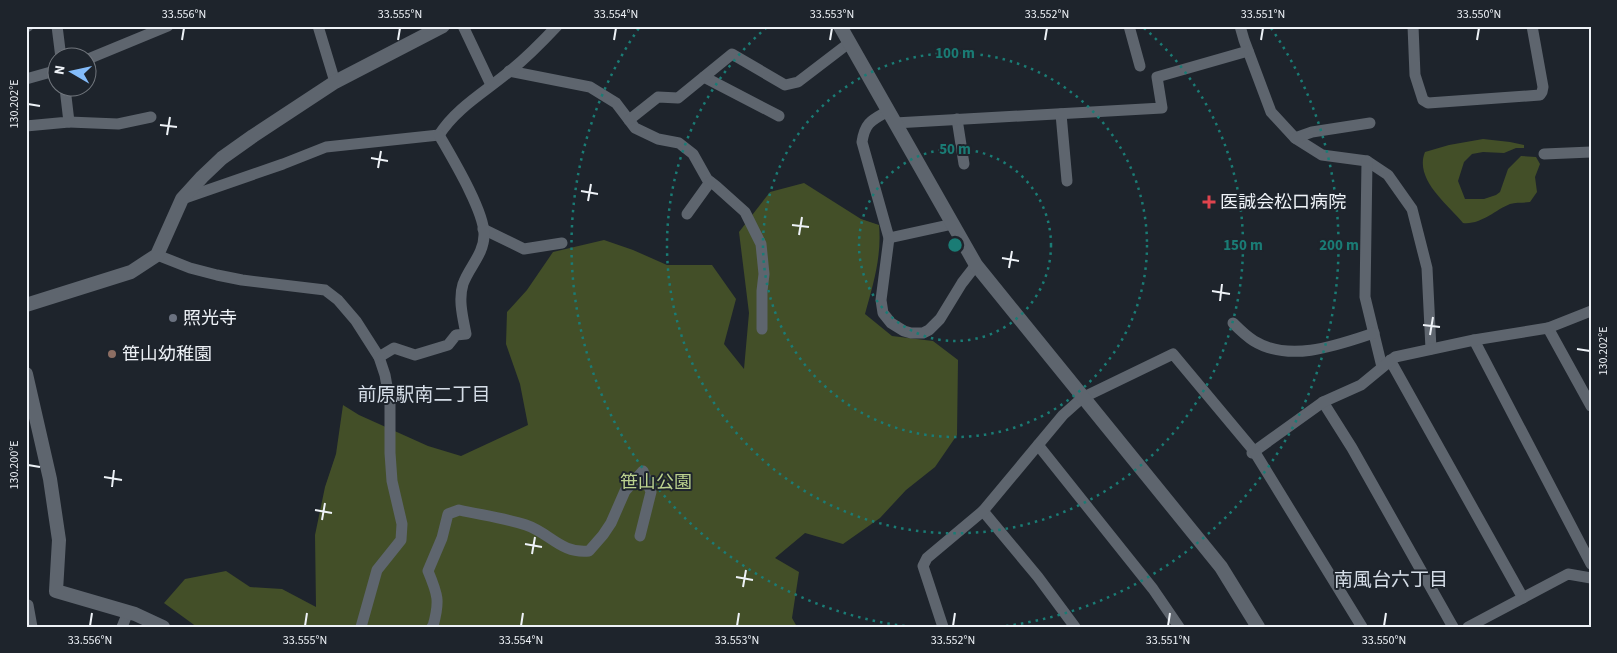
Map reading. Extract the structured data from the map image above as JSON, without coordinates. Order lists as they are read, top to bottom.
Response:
{
  "districts": ["前原駅南二丁目", "南風台六丁目"],
  "parks": ["笹山公園"],
  "places": {
    "health": ["医誠会松口病院"],
    "other": ["照光寺", "笹山幼稚園"]
  },
  "north": "left",
  "coordinates": [
    "33.556°N",
    "33.555°N",
    "33.554°N",
    "33.553°N",
    "33.552°N",
    "33.551°N",
    "33.550°N",
    "130.202°E",
    "130.200°E"
  ],
  "rings": [
    "100 m",
    "50 m",
    "150 m",
    "200 m"
  ]
}
